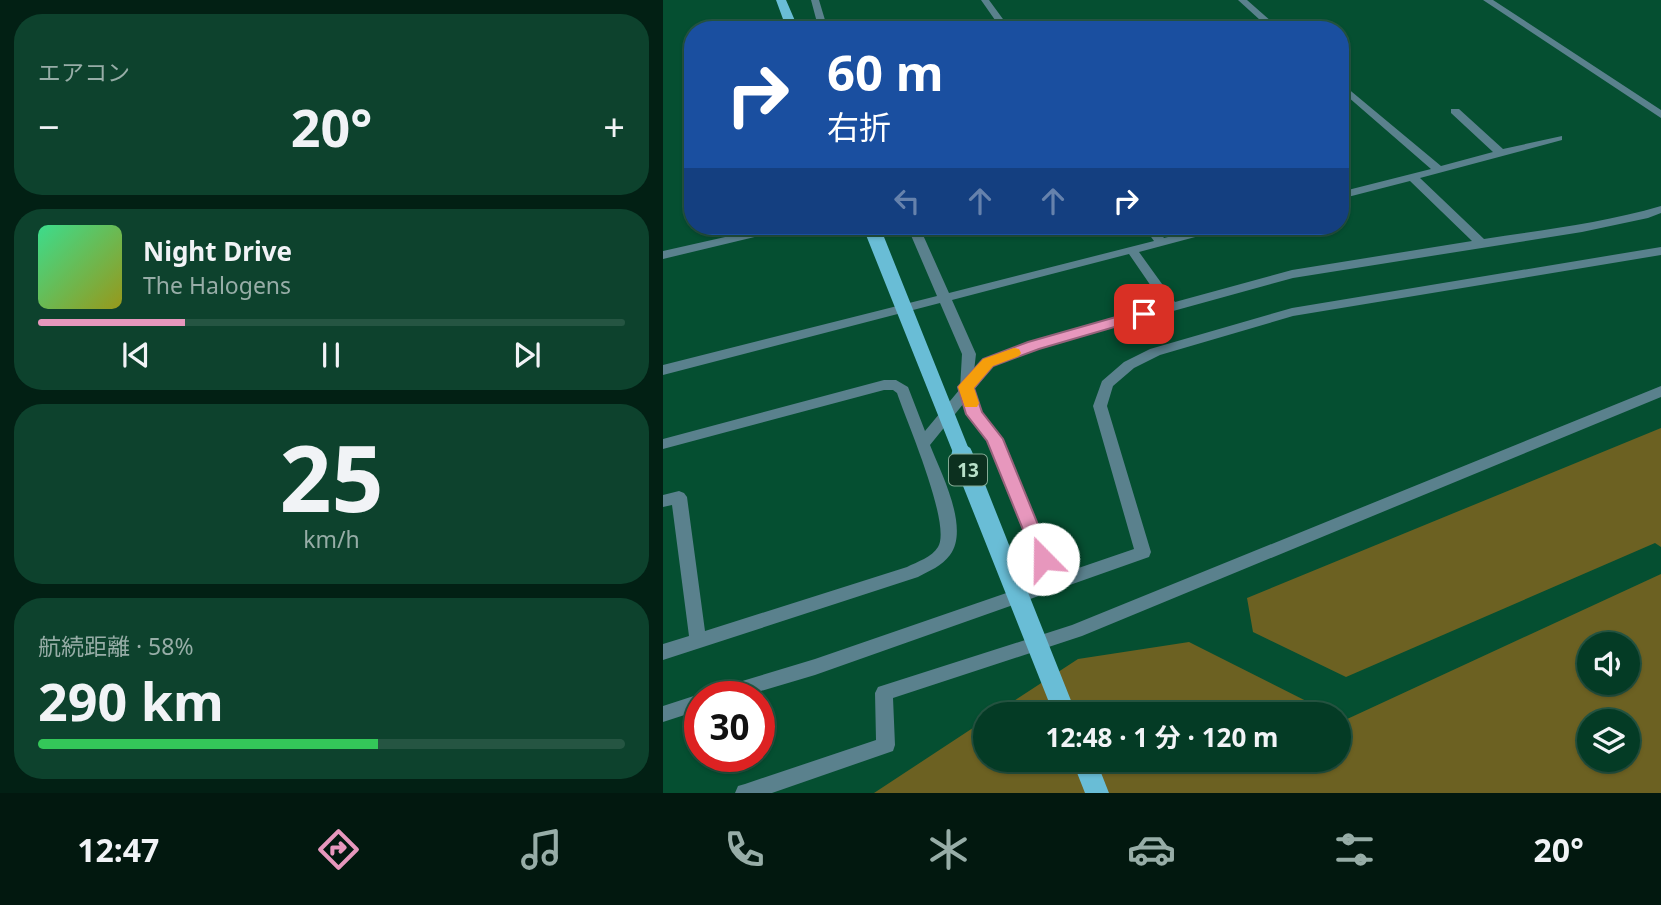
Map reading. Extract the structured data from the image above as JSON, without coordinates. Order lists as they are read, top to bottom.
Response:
{
  "streets": {
    "main road": ["13"]
  },
  "page": {
    "tile": [
      "エアコン",
      ["25", "km/h"],
      ["航続距離 · 58%", "290 km"]
    ],
    "turn": ["60 m", "右折"],
    "heat": ["−", "20°", "+"],
    "song": ["Night Drive", "The Halogens"],
    "limit": "30",
    "trip": "12:48 · 1 分 · 120 m",
    "tabs": ["12:47", "20°"]
  }
}
